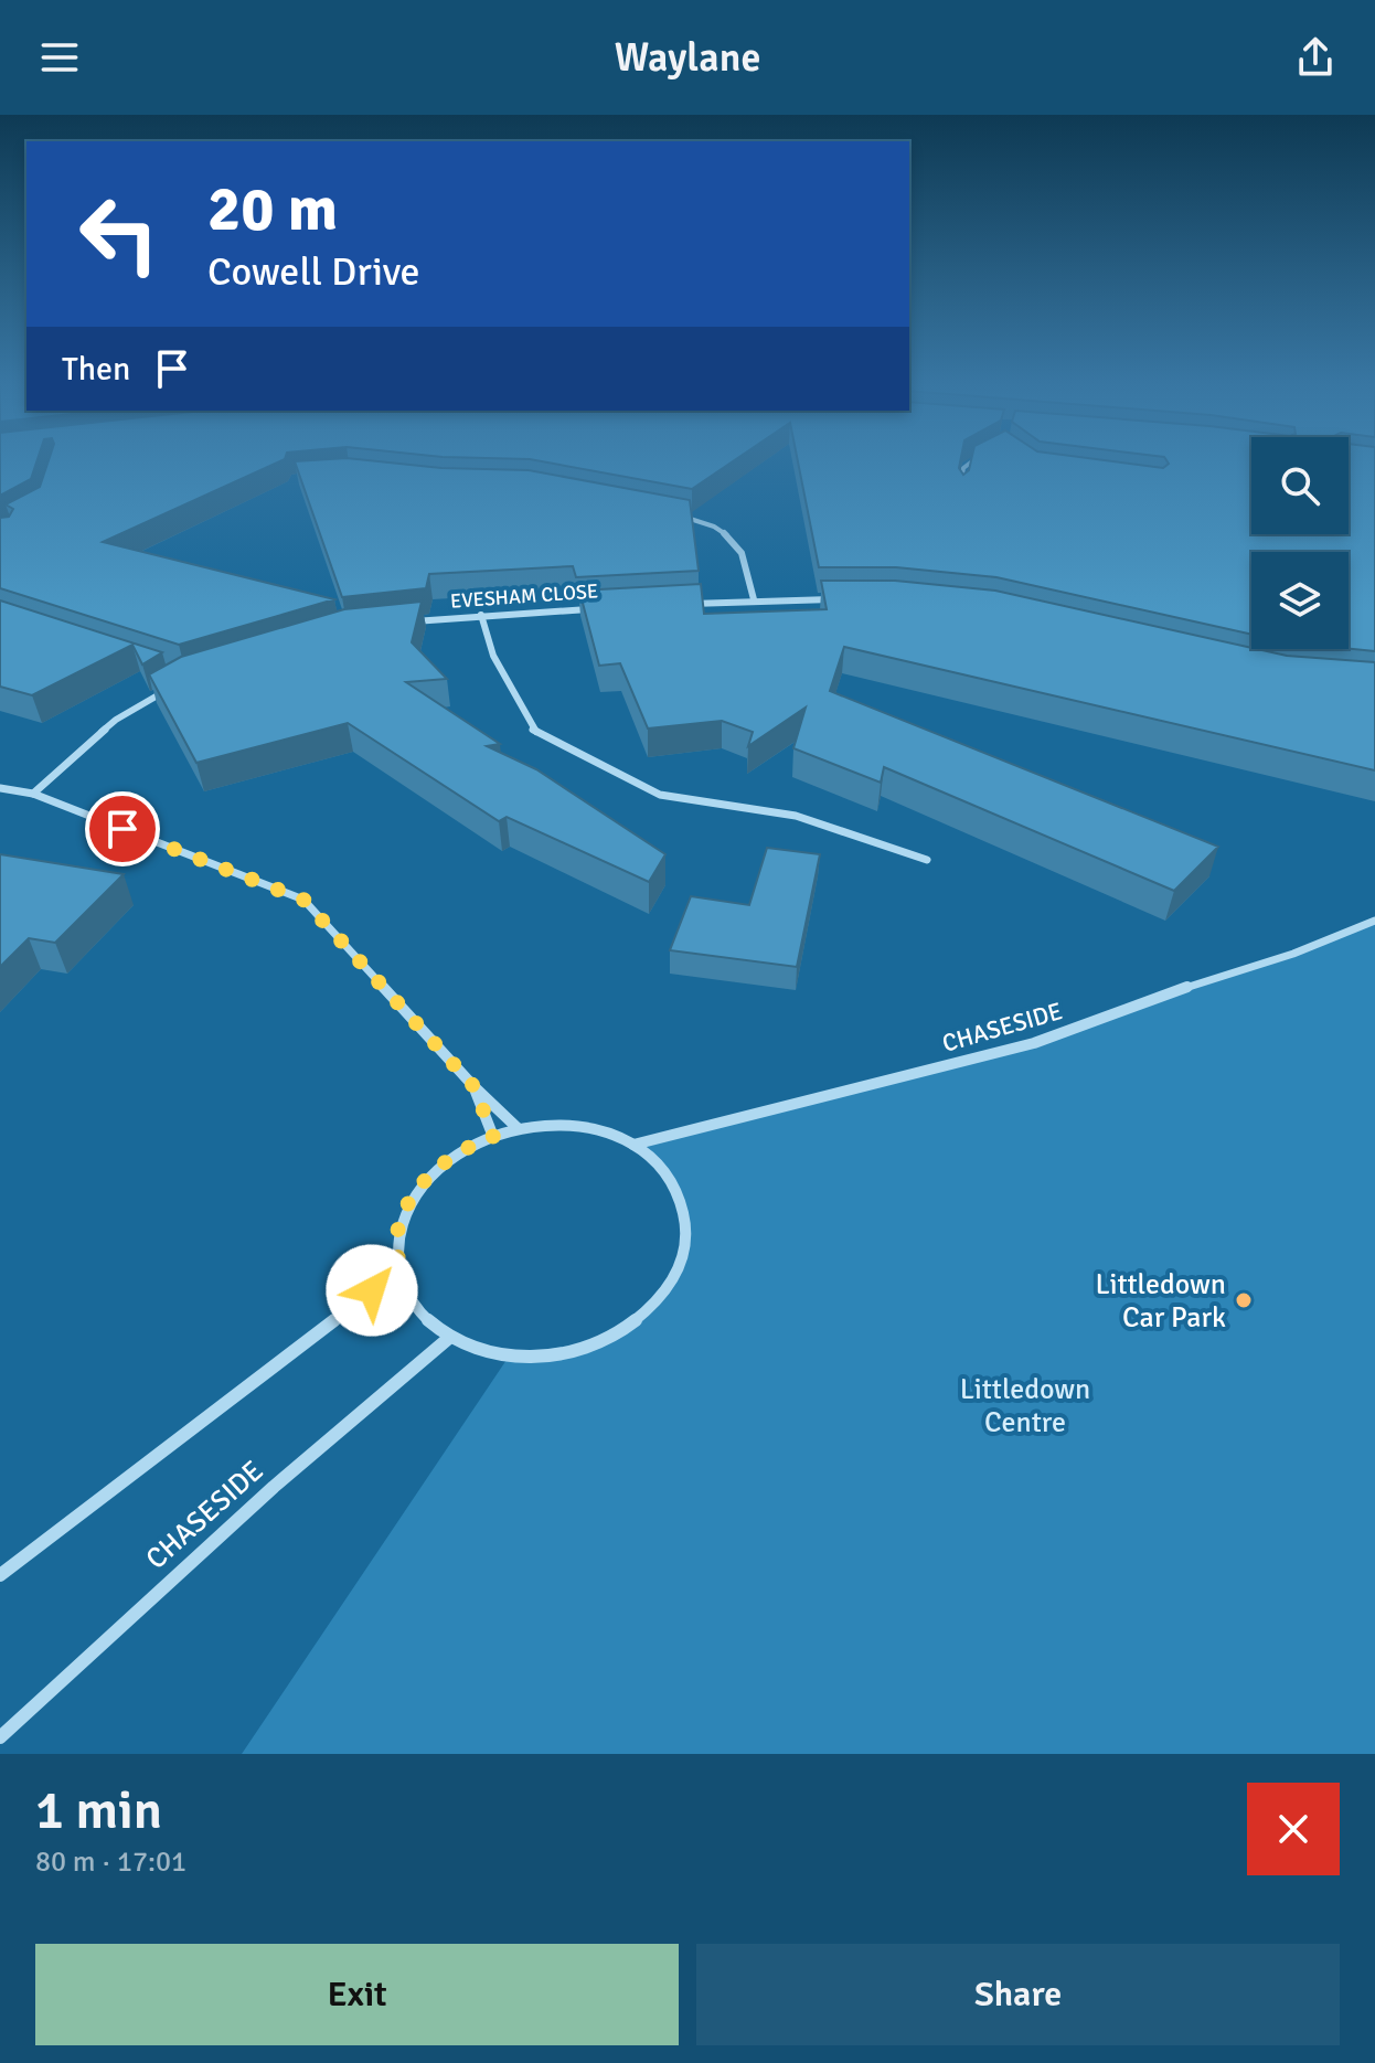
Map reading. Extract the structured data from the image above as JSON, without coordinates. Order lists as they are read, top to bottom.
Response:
{
  "streets": {
    "street": ["EVESHAM CLOSE", "CHASESIDE"]
  },
  "parks": ["Littledown Centre"],
  "places": ["Littledown Car Park"],
  "page": {
    "header": "Waylane",
    "turn": ["20 m", "Cowell Drive"],
    "then": "Then",
    "heading": ["1 min", "80 m · 17:01"],
    "buttons": ["Exit", "Share"]
  }
}
